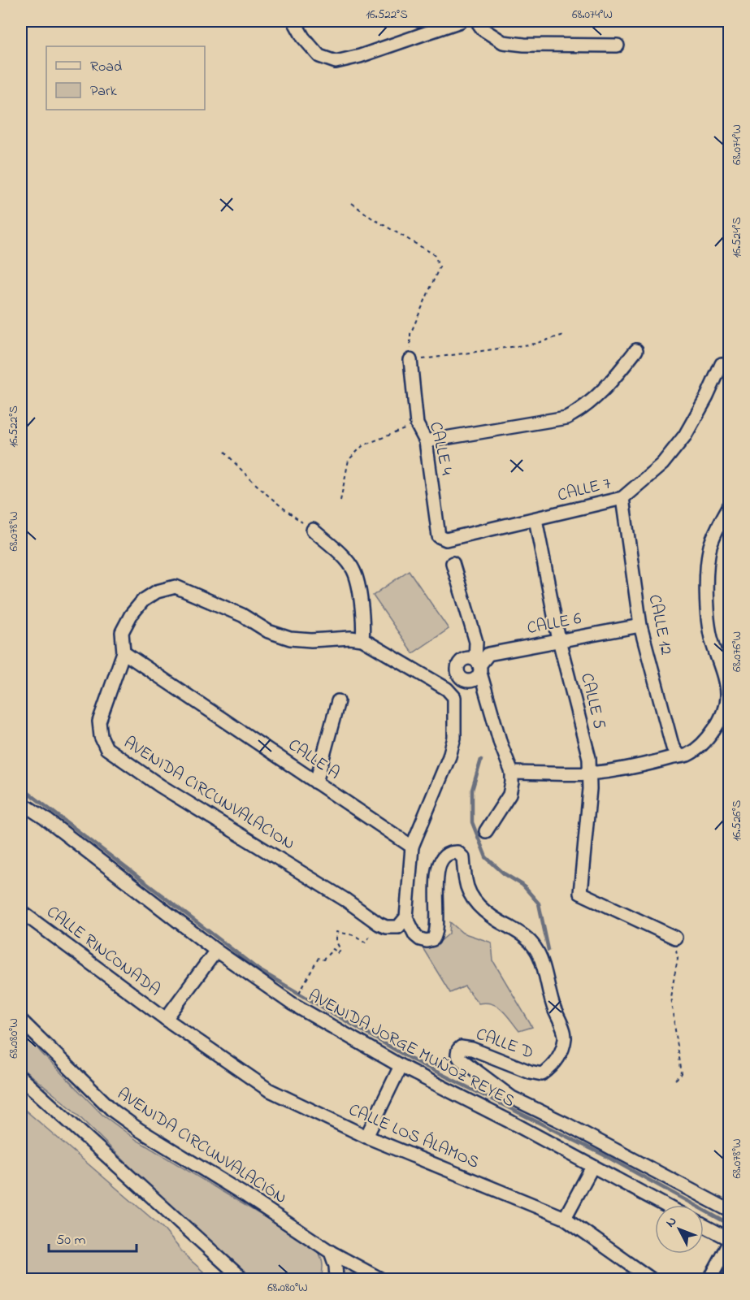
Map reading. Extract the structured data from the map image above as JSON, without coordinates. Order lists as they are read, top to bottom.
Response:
{
  "streets": {
    "street": [
      "CALLE 4",
      "CALLE 7",
      "CALLE 6",
      "CALLE 12",
      "CALLE 5",
      "CALLE A",
      "AVENIDA CIRCUNVALACION",
      "CALLE RINCONADA",
      "CALLE D",
      "AVENIDA JORGE MUÑOZ REYES",
      "CALLE LOS ÁLAMOS",
      "AVENIDA CIRCUNVALACIÓN"
    ]
  },
  "crossings": [
    ["CALLE 4", "CALLE 7"],
    ["CALLE 7", "CALLE 12"],
    ["CALLE 7", "CALLE 5"],
    ["CALLE 6", "CALLE 12"],
    ["CALLE 6", "CALLE 5"],
    ["CALLE A", "AVENIDA CIRCUNVALACION"],
    ["CALLE RINCONADA", "CALLE LOS ÁLAMOS"],
    ["CALLE D", "AVENIDA JORGE MUÑOZ REYES"]
  ],
  "legend": ["Road", "Park"],
  "scale_bar": "50 m",
  "north": "top left",
  "coordinates": [
    "16.522°S",
    "68.074°W",
    "16.524°S",
    "68.078°W",
    "68.076°W",
    "16.526°S",
    "68.080°W"
  ]
}
